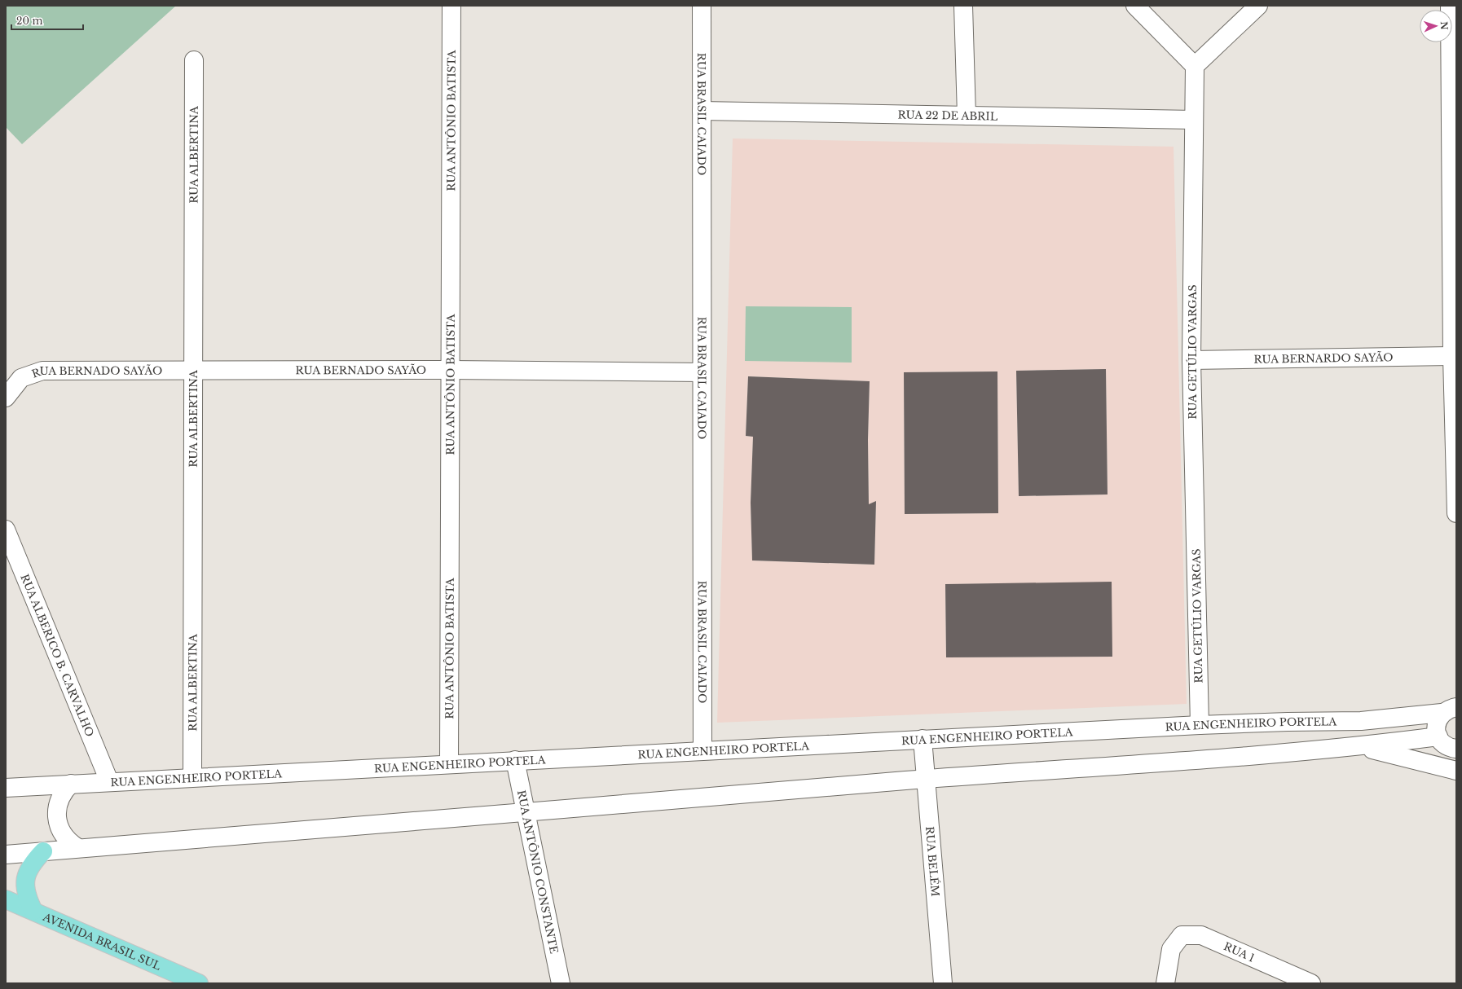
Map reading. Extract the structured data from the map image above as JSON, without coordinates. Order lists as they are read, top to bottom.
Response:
{
  "streets": {
    "main road": ["AVENIDA BRASIL SUL"],
    "street": [
      "RUA BRASIL CAIADO",
      "RUA 22 DE ABRIL",
      "RUA ANTÔNIO BATISTA",
      "RUA ALBERTINA",
      "RUA GETÚLIO VARGAS",
      "RUA BERNARDO SAYÃO",
      "RUA BERNADO SAYÃO",
      "RUA ALBERICO B. CARVALHO",
      "RUA ENGENHEIRO PORTELA",
      "RUA BELÉM",
      "RUA ANTÔNIO CONSTANTE",
      "RUA 1"
    ]
  },
  "crossings": [
    ["RUA BRASIL CAIADO", "RUA 22 DE ABRIL"],
    ["RUA BRASIL CAIADO", "RUA BERNADO SAYÃO"],
    ["RUA BRASIL CAIADO", "RUA ENGENHEIRO PORTELA"],
    ["RUA 22 DE ABRIL", "RUA GETÚLIO VARGAS"],
    ["RUA ANTÔNIO BATISTA", "RUA BERNADO SAYÃO"],
    ["RUA ANTÔNIO BATISTA", "RUA ENGENHEIRO PORTELA"],
    ["RUA ALBERTINA", "RUA BERNADO SAYÃO"],
    ["RUA ALBERTINA", "RUA ENGENHEIRO PORTELA"],
    ["RUA GETÚLIO VARGAS", "RUA BERNARDO SAYÃO"],
    ["RUA GETÚLIO VARGAS", "RUA ENGENHEIRO PORTELA"],
    ["RUA ALBERICO B. CARVALHO", "RUA ENGENHEIRO PORTELA"],
    ["RUA ENGENHEIRO PORTELA", "RUA BELÉM"],
    ["RUA ENGENHEIRO PORTELA", "RUA ANTÔNIO CONSTANTE"]
  ],
  "scale_bar": "20 m",
  "north": "right"
}
